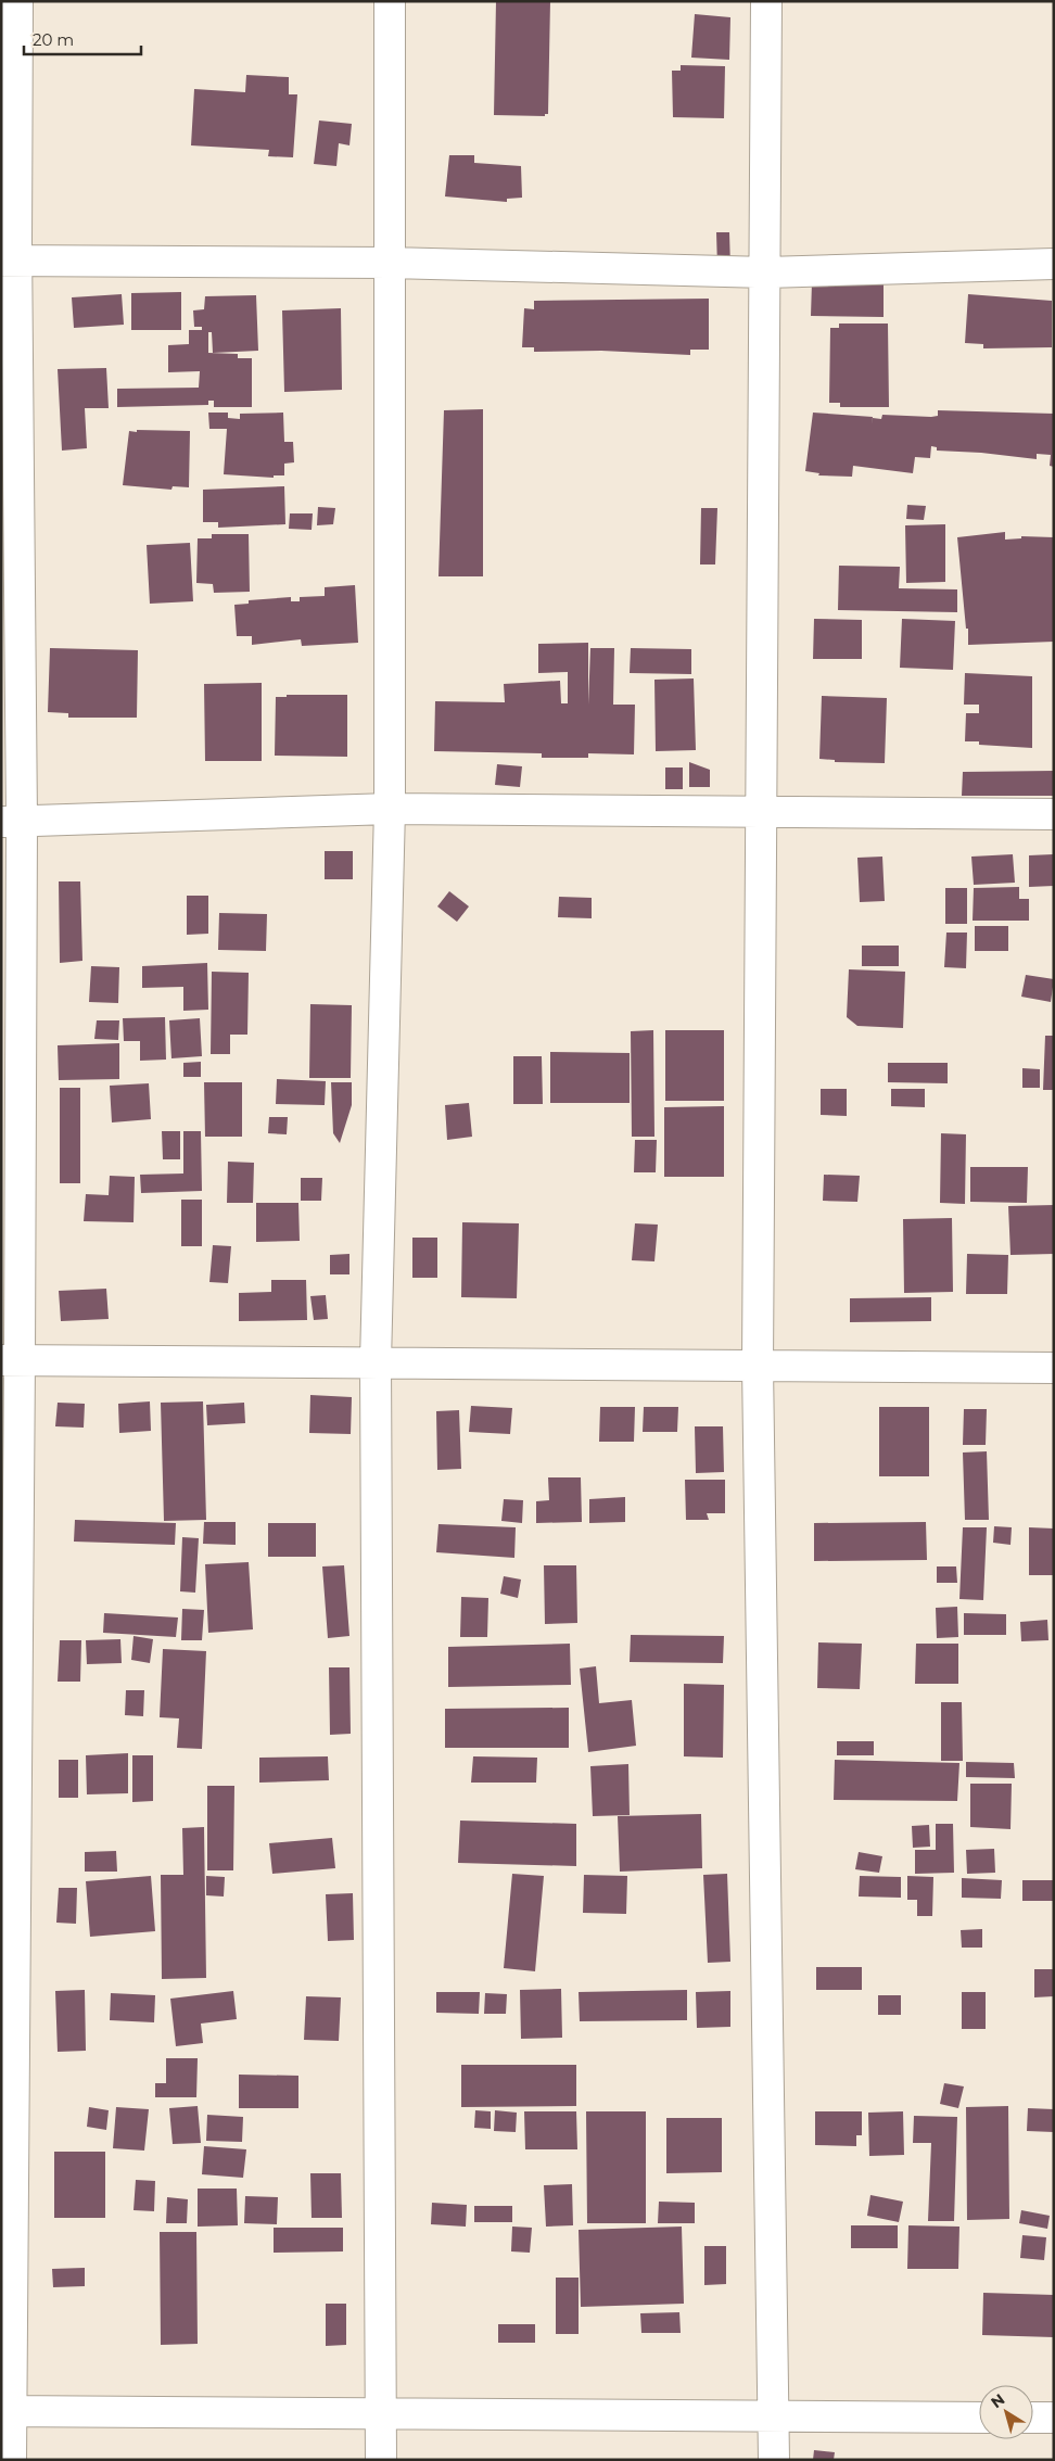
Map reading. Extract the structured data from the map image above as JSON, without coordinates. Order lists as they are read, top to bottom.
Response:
{
  "scale_bar": "20 m",
  "north": "top left"
}
